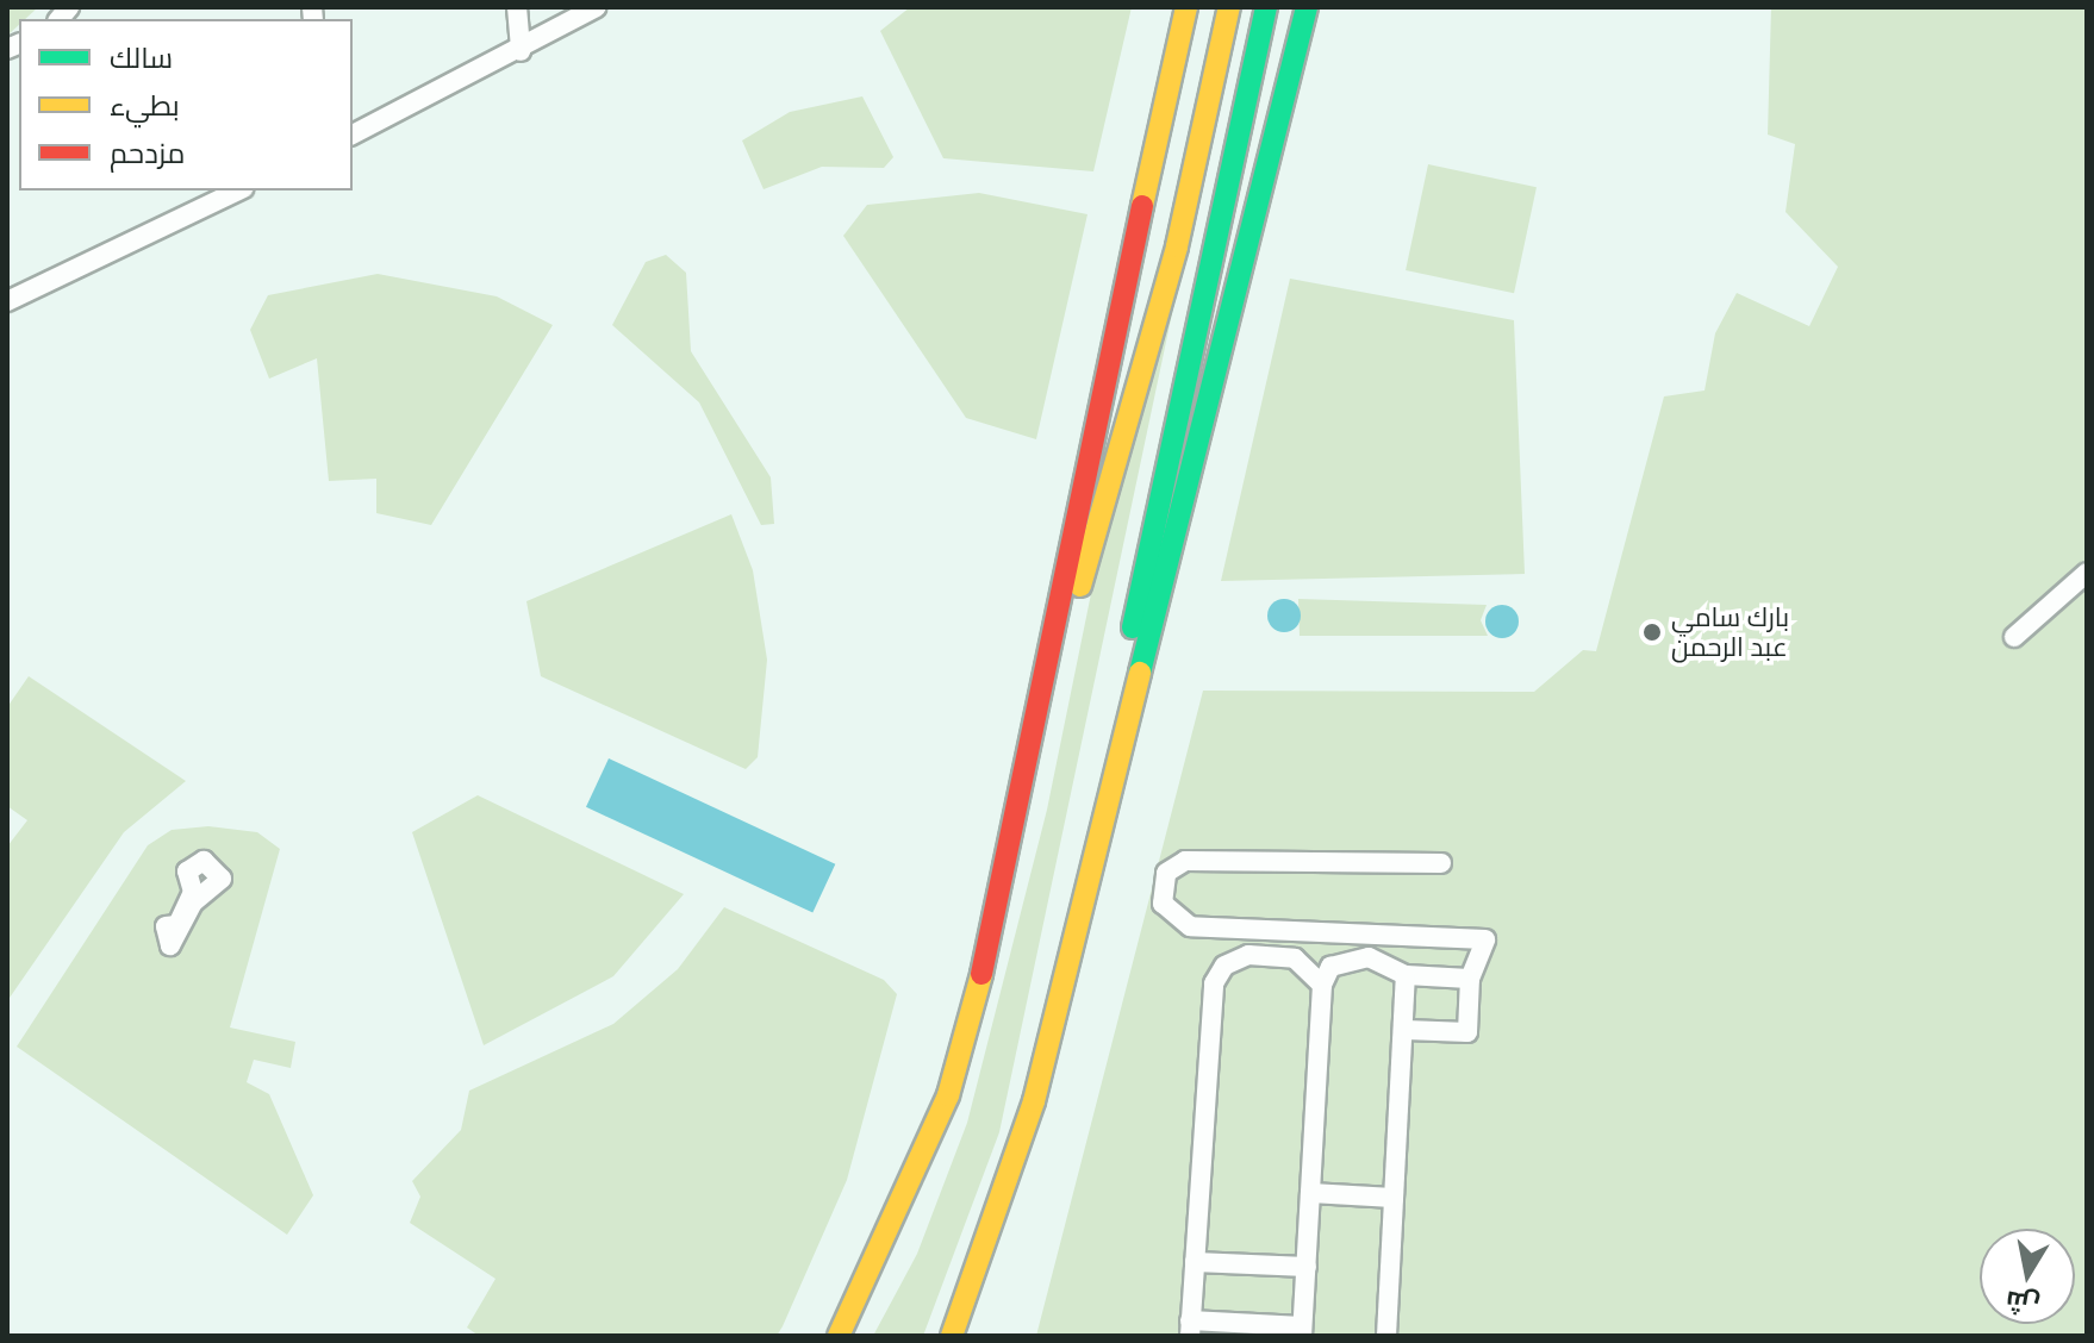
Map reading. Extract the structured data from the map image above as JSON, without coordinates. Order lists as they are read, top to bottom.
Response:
{
  "places": ["بارك سامي عبد الرحمن"],
  "legend": ["سالك", "بطيء", "مزدحم"],
  "north": "bottom"
}
